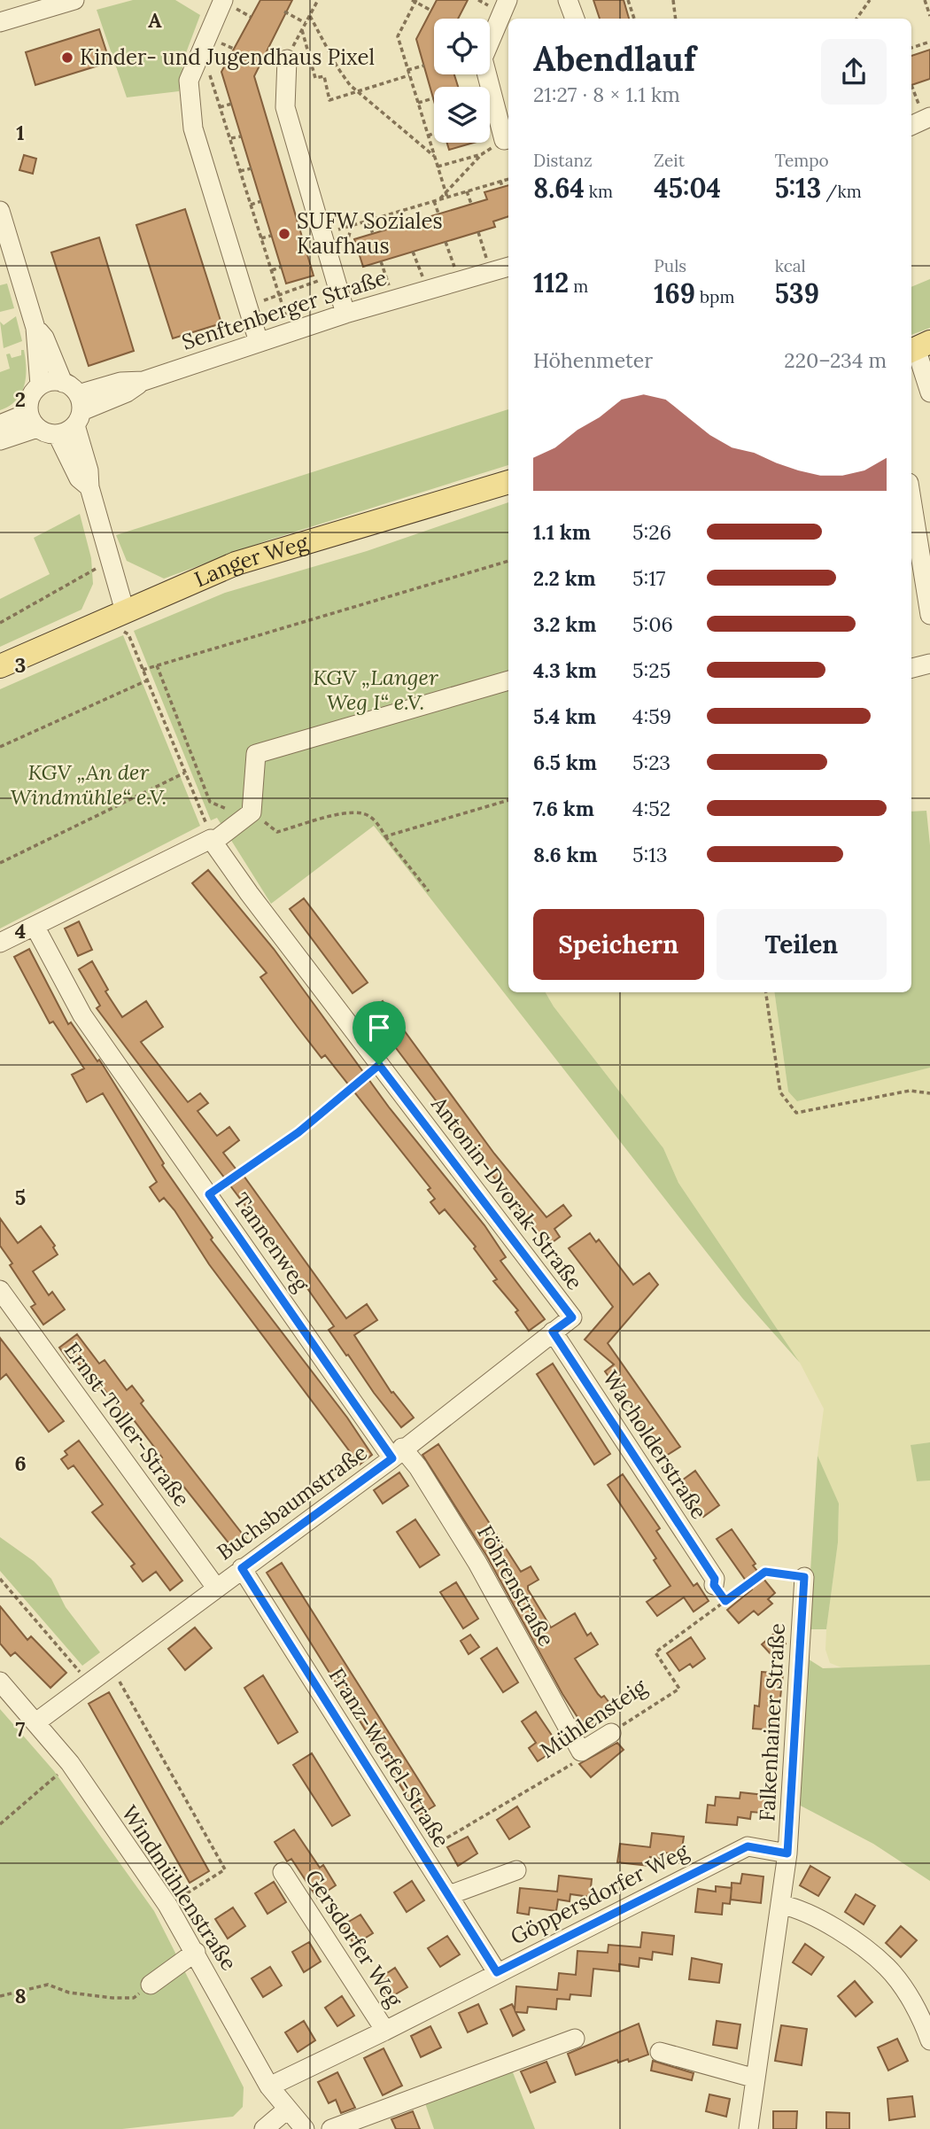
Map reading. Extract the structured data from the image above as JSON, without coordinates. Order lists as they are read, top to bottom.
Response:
{
  "streets": {
    "main road": ["Langer Weg"],
    "street": [
      "Senftenberger Straße",
      "Antonin-Dvorak-Straße",
      "Tannenweg",
      "Ernst-Toller-Straße",
      "Wacholderstraße",
      "Buchsbaumstraße",
      "Föhrenstraße",
      "Mühlensteig",
      "Falkenhainer Straße",
      "Franz-Werfel-Straße",
      "Windmühlenstraße",
      "Göppersdorfer Weg",
      "Gersdorfer Weg"
    ]
  },
  "crossings": [
    ["Antonin-Dvorak-Straße", "Buchsbaumstraße"],
    ["Tannenweg", "Buchsbaumstraße"],
    ["Tannenweg", "Föhrenstraße"],
    ["Ernst-Toller-Straße", "Buchsbaumstraße"],
    ["Wacholderstraße", "Buchsbaumstraße"],
    ["Buchsbaumstraße", "Föhrenstraße"],
    ["Buchsbaumstraße", "Franz-Werfel-Straße"],
    ["Buchsbaumstraße", "Windmühlenstraße"],
    ["Föhrenstraße", "Mühlensteig"],
    ["Mühlensteig", "Falkenhainer Straße"],
    ["Mühlensteig", "Franz-Werfel-Straße"],
    ["Falkenhainer Straße", "Göppersdorfer Weg"],
    ["Franz-Werfel-Straße", "Göppersdorfer Weg"],
    ["Windmühlenstraße", "Göppersdorfer Weg"],
    ["Göppersdorfer Weg", "Gersdorfer Weg"]
  ],
  "parks": ["KGV „Langer Weg I“ e.V.", "KGV „An der Windmühle“ e.V."],
  "places": ["Kinder- und Jugendhaus Pixel", "SUFW Soziales Kaufhaus"],
  "page": {
    "heading": ["Abendlauf", "21:27 · 8 × 1.1 km"],
    "stats": [
      ["Distanz", "8.64 km"],
      ["Zeit", "45:04"],
      ["Tempo", "5:13 /km"],
      ["112 m"],
      ["Puls", "169 bpm"],
      ["kcal", "539"]
    ],
    "chart": ["Höhenmeter", "220–234 m"],
    "list": [
      {
        "name": "1.1 km",
        "note": "5:26"
      },
      {
        "name": "2.2 km",
        "note": "5:17"
      },
      {
        "name": "3.2 km",
        "note": "5:06"
      },
      {
        "name": "4.3 km",
        "note": "5:25"
      },
      {
        "name": "5.4 km",
        "note": "4:59"
      },
      {
        "name": "6.5 km",
        "note": "5:23"
      },
      {
        "name": "7.6 km",
        "note": "4:52"
      },
      {
        "name": "8.6 km",
        "note": "5:13"
      }
    ],
    "buttons": ["Speichern", "Teilen"]
  },
  "grid": {
    "columns": ["A"],
    "rows": [
      "1",
      "2",
      "3",
      "4",
      "5",
      "6",
      "7",
      "8"
    ]
  }
}
